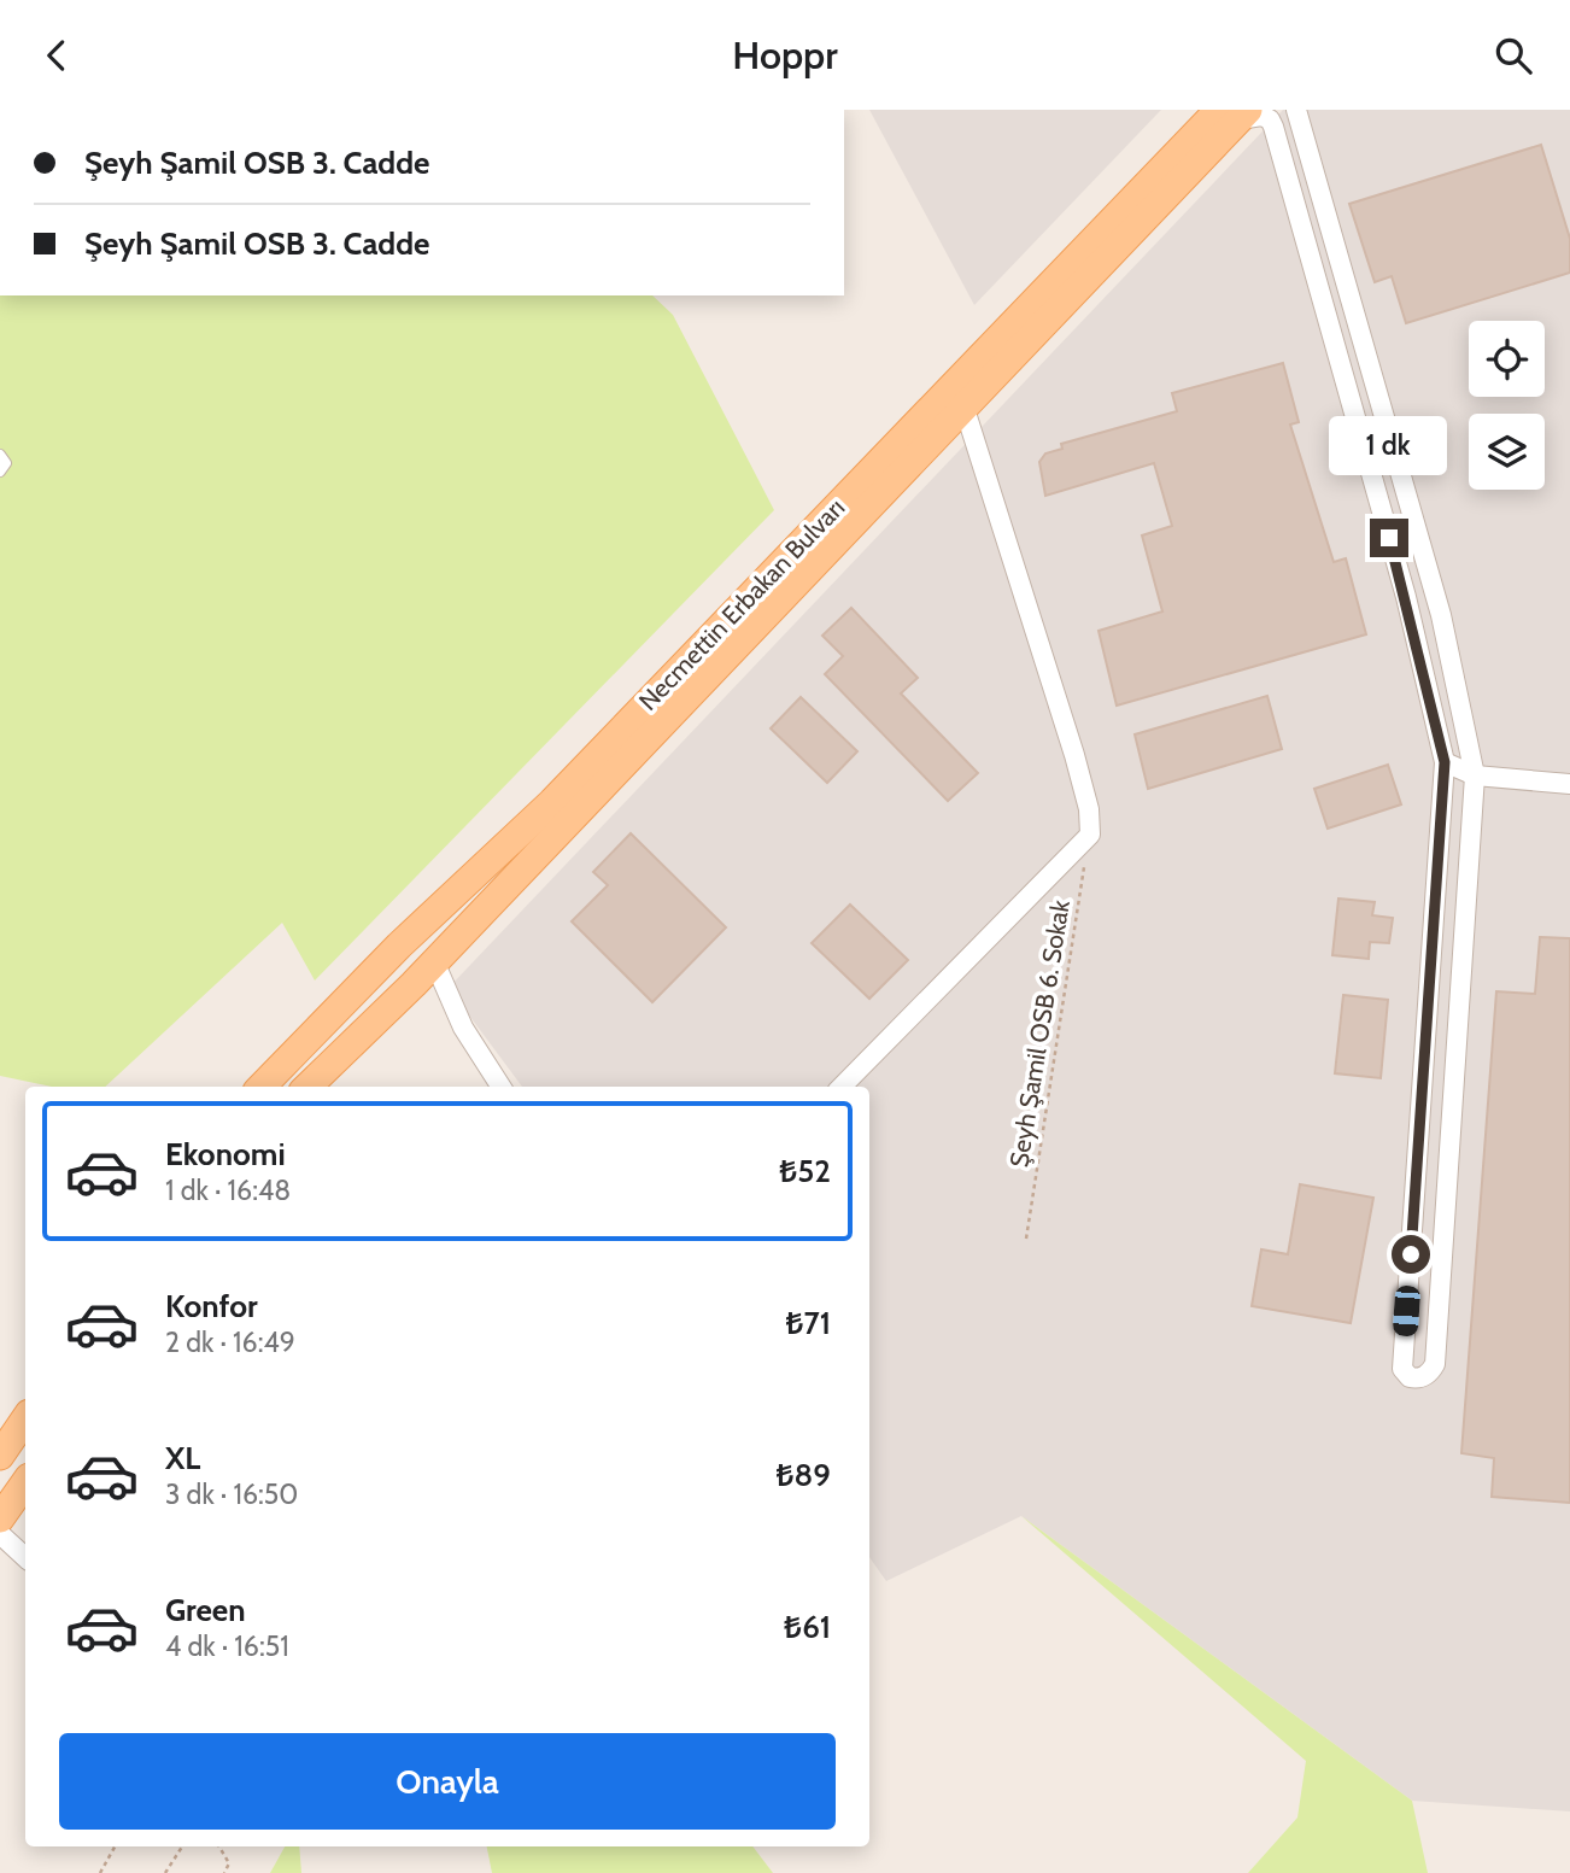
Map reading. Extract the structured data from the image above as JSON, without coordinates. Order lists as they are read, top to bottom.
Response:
{
  "streets": {
    "main road": ["Necmettin Erbakan Bulvarı"],
    "path": ["Şeyh Şamil OSB 6. Sokak"]
  },
  "page": {
    "header": "Hoppr",
    "banner": ["Şeyh Şamil OSB 3. Cadde", "Şeyh Şamil OSB 3. Cadde"],
    "bubble": "1 dk",
    "list": [
      {
        "name": "Ekonomi",
        "note": "1 dk · 16:48",
        "value": "₺52"
      },
      {
        "name": "Konfor",
        "note": "2 dk · 16:49",
        "value": "₺71"
      },
      {
        "name": "XL",
        "note": "3 dk · 16:50",
        "value": "₺89"
      },
      {
        "name": "Green",
        "note": "4 dk · 16:51",
        "value": "₺61"
      }
    ],
    "buttons": "Onayla"
  }
}
